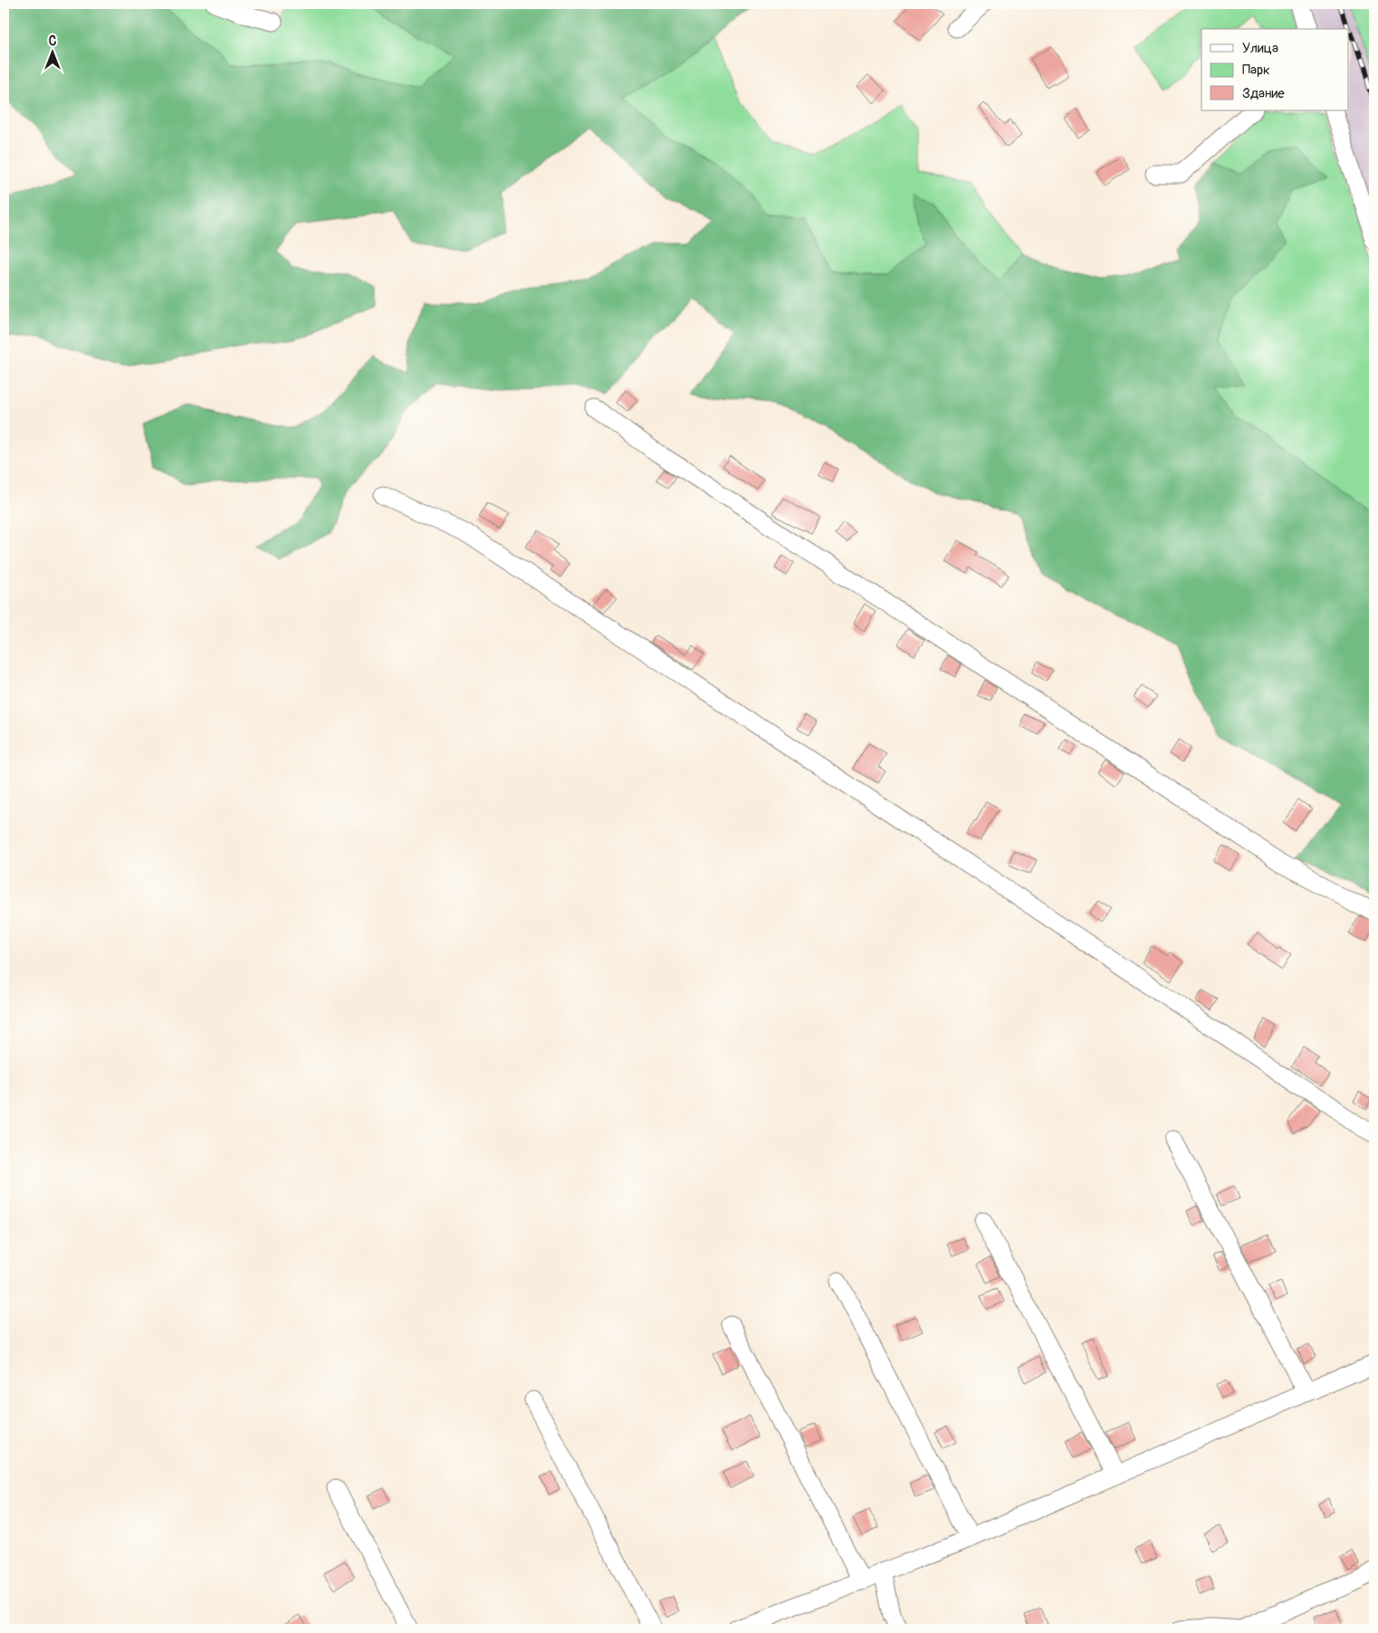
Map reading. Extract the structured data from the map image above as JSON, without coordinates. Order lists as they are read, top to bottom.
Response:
{
  "legend": ["Улица", "Парк", "Здание"],
  "north": "top"
}
